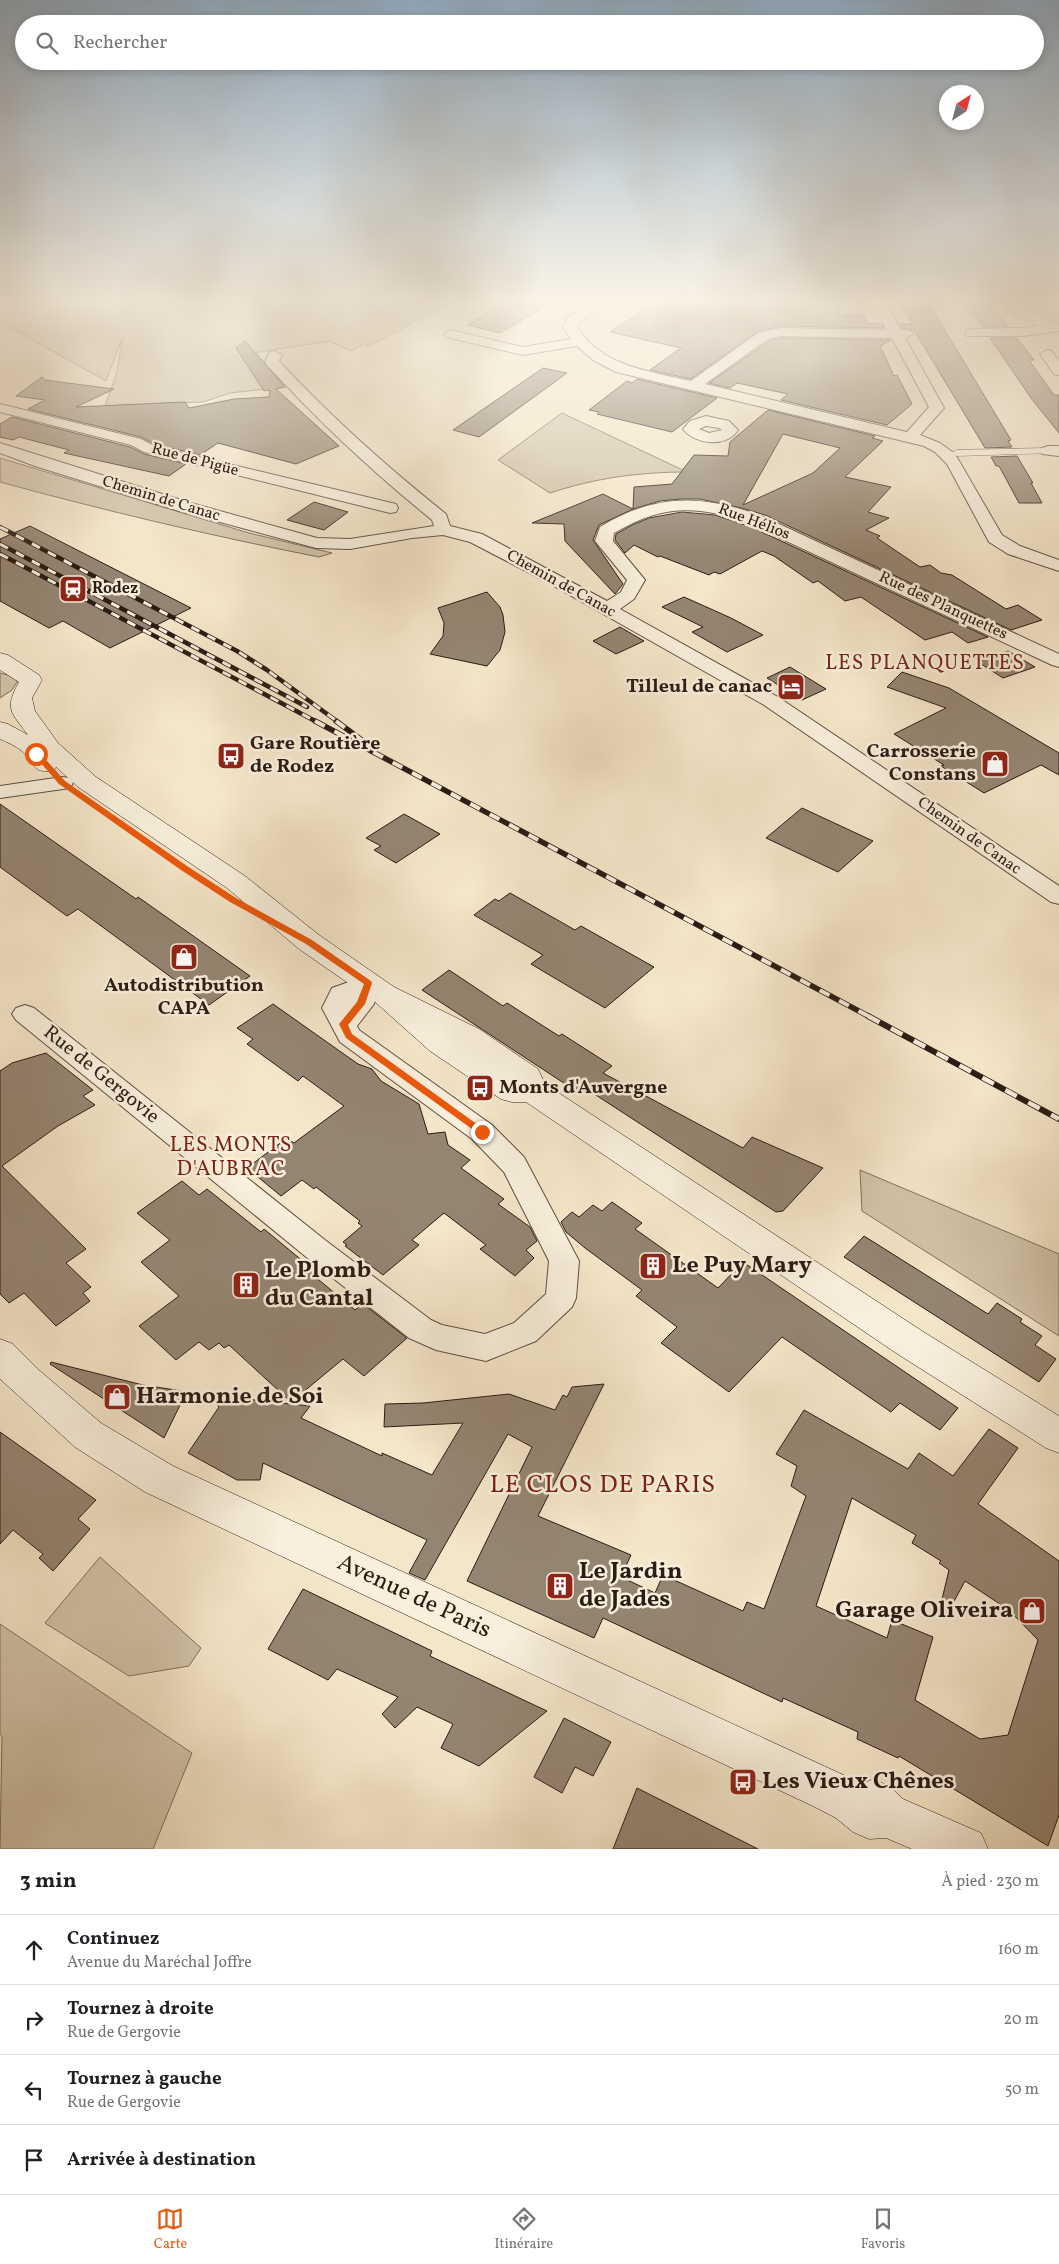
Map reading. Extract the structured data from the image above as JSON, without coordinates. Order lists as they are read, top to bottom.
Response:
{
  "streets": {
    "main road": ["Avenue de Paris"],
    "street": [
      "Rue de Pigüe",
      "Chemin de Canac",
      "Rue Hélios",
      "Rue des Planquettes",
      "Rue de Gergovie"
    ]
  },
  "crossings": [
    ["Chemin de Canac", "Rue Hélios"],
    ["Rue Hélios", "Rue des Planquettes"]
  ],
  "districts": ["LES PLANQUETTES", "LES MONTS D'AUBRAC", "LE CLOS DE PARIS"],
  "places": {
    "station": ["Rodez"],
    "hotel": ["Tilleul de canac"],
    "bus stop": ["Gare Routière de Rodez", "Monts d'Auvergne", "Les Vieux Chênes"],
    "shop": [
      "Carrosserie Constans",
      "Autodistribution CAPA",
      "Harmonie de Soi",
      "Garage Oliveira"
    ],
    "building": ["Le Puy Mary", "Le Plomb du Cantal", "Le Jardin de Jades"]
  },
  "north": "top right",
  "page": {
    "search": "Rechercher",
    "heading": ["3 min", "À pied · 230 m"],
    "list": [
      ["Continuez", "Avenue du Maréchal Joffre", "160 m"],
      ["Tournez à droite", "Rue de Gergovie", "20 m"],
      ["Tournez à gauche", "Rue de Gergovie", "50 m"],
      "Arrivée à destination"
    ],
    "nav": ["Carte", "Itinéraire", "Favoris"]
  }
}
